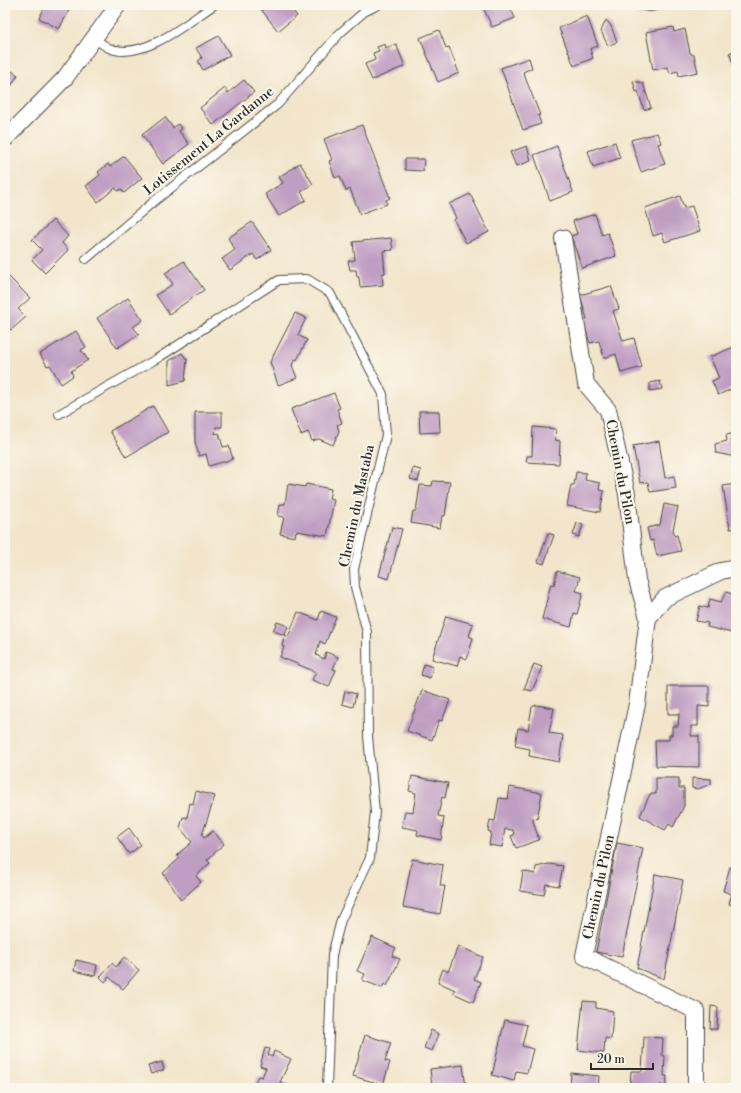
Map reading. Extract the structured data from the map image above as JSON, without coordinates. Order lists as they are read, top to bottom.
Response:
{
  "streets": {
    "street": ["Chemin du Pilon"],
    "lane": ["Lotissement La Gardanne", "Chemin du Mastaba"]
  },
  "scale_bar": "20 m"
}
